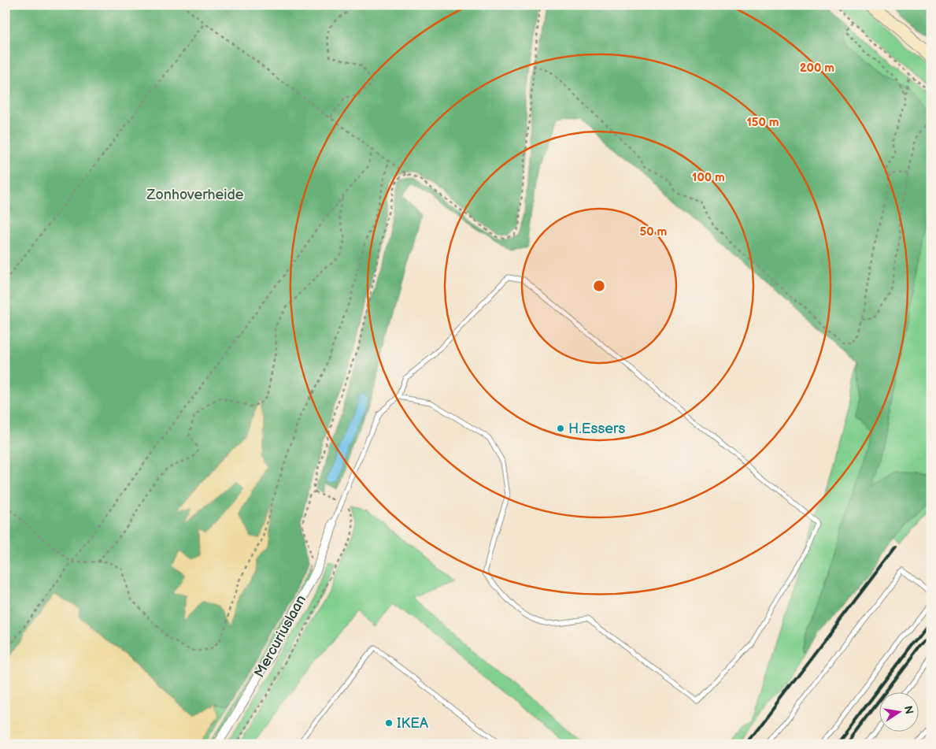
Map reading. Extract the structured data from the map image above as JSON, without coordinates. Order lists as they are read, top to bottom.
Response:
{
  "streets": {
    "street": ["Mercuriuslaan"]
  },
  "parks": ["Zonhoverheide"],
  "places": ["H.Essers", "IKEA"],
  "north": "right",
  "rings": [
    "200 m",
    "150 m",
    "100 m",
    "50 m"
  ]
}
